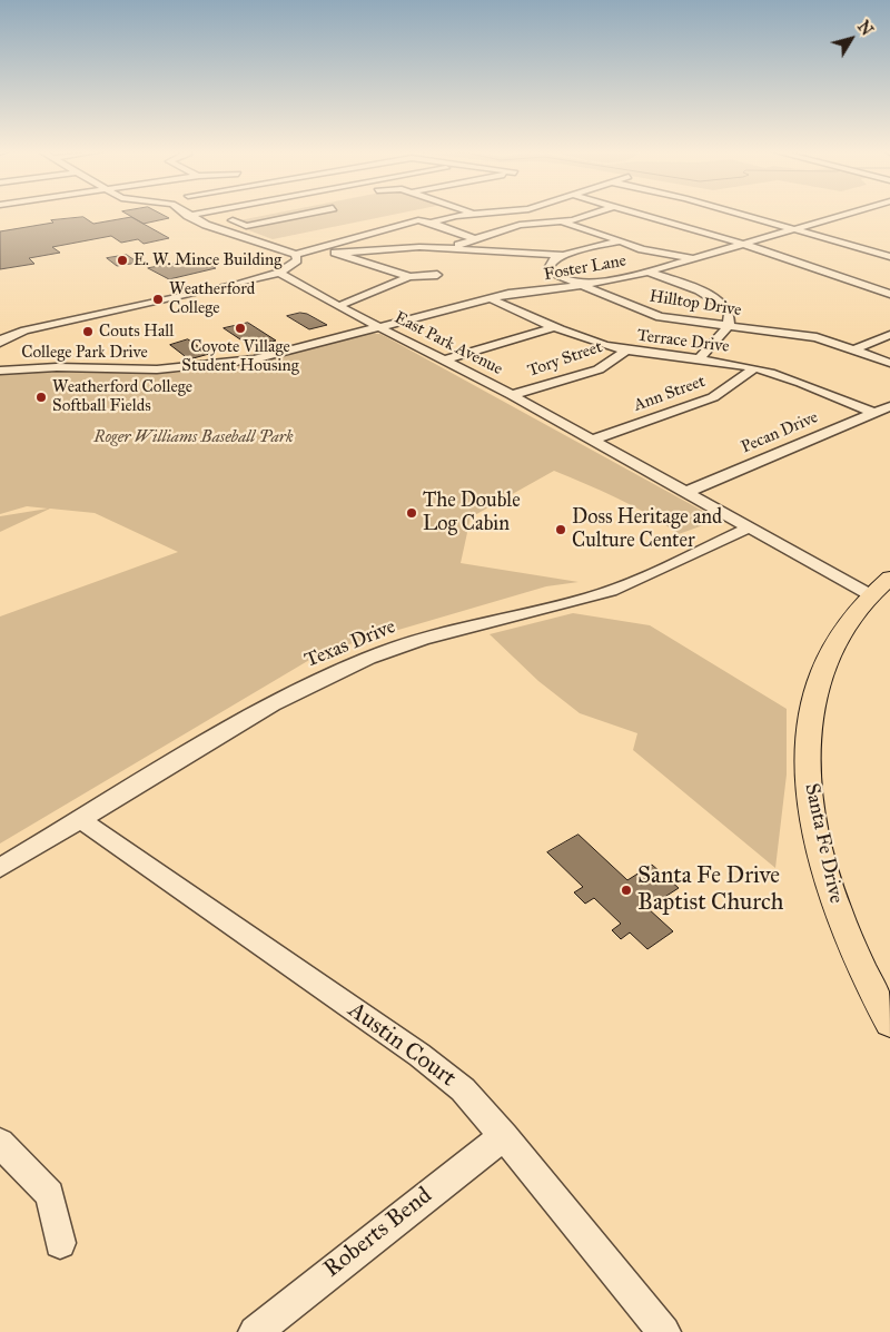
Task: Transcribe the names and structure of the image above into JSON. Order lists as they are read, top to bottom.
{
  "streets": {
    "main road": ["Santa Fe Drive"],
    "street": [
      "Foster Lane",
      "Hilltop Drive",
      "Terrace Drive",
      "East Park Avenue",
      "College Park Drive",
      "Tory Street",
      "Ann Street",
      "Pecan Drive",
      "Texas Drive",
      "Austin Court",
      "Roberts Bend"
    ]
  },
  "crossings": [
    ["Foster Lane", "Hilltop Drive"],
    ["Foster Lane", "Terrace Drive"],
    ["Foster Lane", "East Park Avenue"],
    ["Foster Lane", "College Park Drive"],
    ["Hilltop Drive", "Ann Street"],
    ["Terrace Drive", "Tory Street"],
    ["Terrace Drive", "Ann Street"],
    ["Terrace Drive", "Pecan Drive"],
    ["East Park Avenue", "College Park Drive"],
    ["East Park Avenue", "Tory Street"],
    ["East Park Avenue", "Ann Street"],
    ["East Park Avenue", "Pecan Drive"],
    ["East Park Avenue", "Texas Drive"],
    ["East Park Avenue", "Santa Fe Drive"],
    ["Texas Drive", "Austin Court"],
    ["Austin Court", "Roberts Bend"]
  ],
  "parks": ["Roger Williams Baseball Park"],
  "places": [
    "E. W. Mince Building",
    "Weatherford College",
    "Coyote Village Student Housing",
    "Couts Hall",
    "Weatherford College Softball Fields",
    "The Double Log Cabin",
    "Doss Heritage and Culture Center",
    "Santa Fe Drive Baptist Church"
  ],
  "north": "top right"
}
